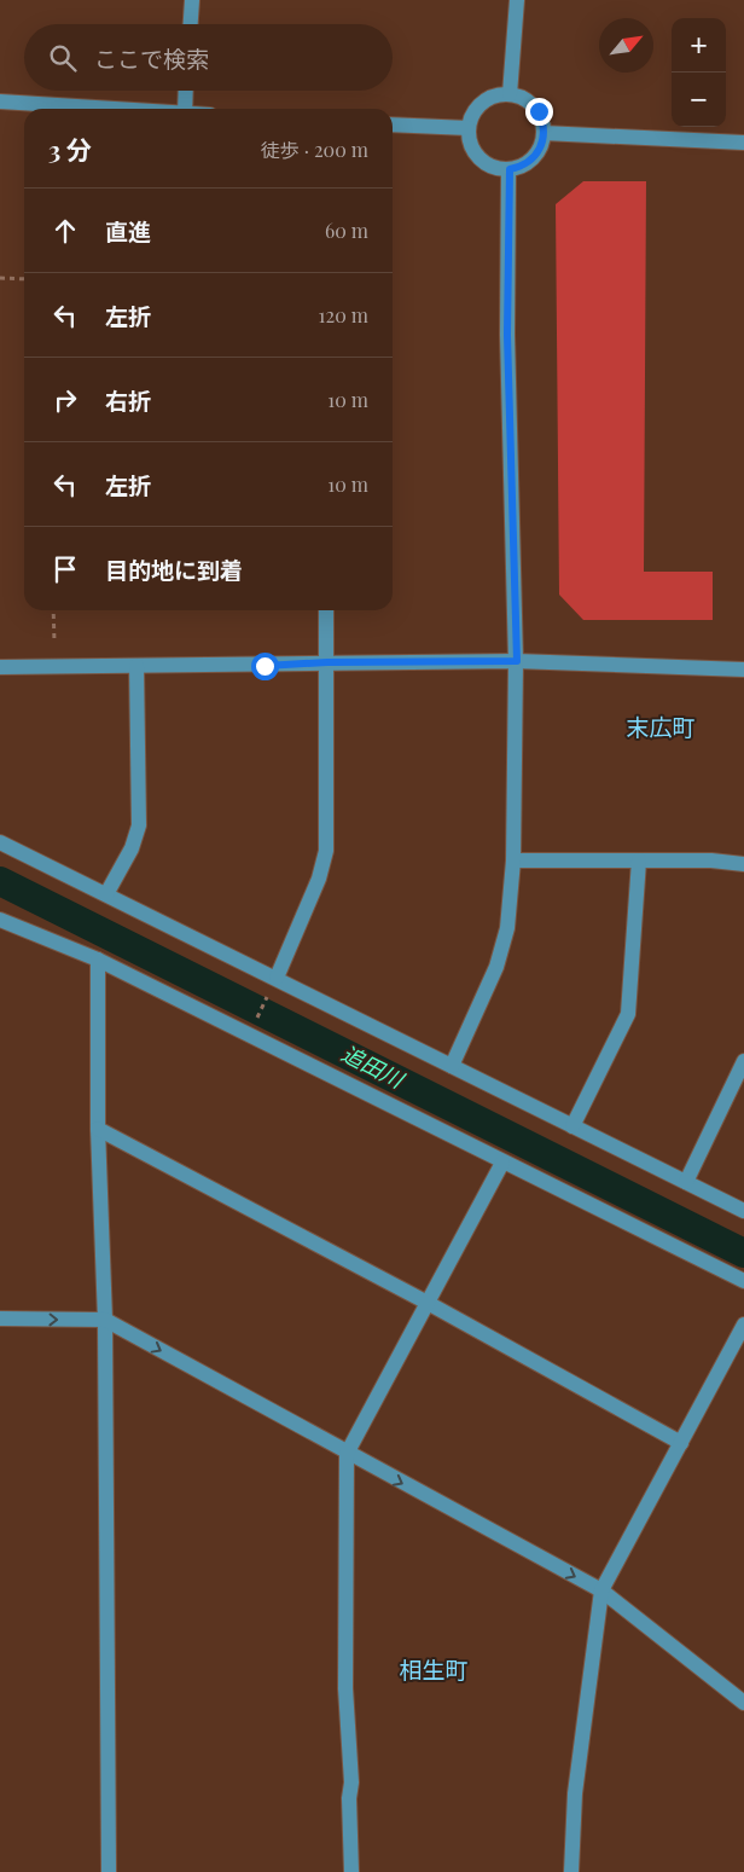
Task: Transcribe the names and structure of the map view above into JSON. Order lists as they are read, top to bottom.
{
  "districts": ["末広町", "相生町"],
  "water": ["追田川"],
  "north": "top right",
  "page": {
    "map_buttons": ["+", "−"],
    "search": "ここで検索",
    "heading": ["3 分", "徒歩 · 200 m"],
    "list": [
      ["直進", "60 m"],
      ["左折", "120 m"],
      ["右折", "10 m"],
      ["左折", "10 m"],
      "目的地に到着"
    ]
  }
}
